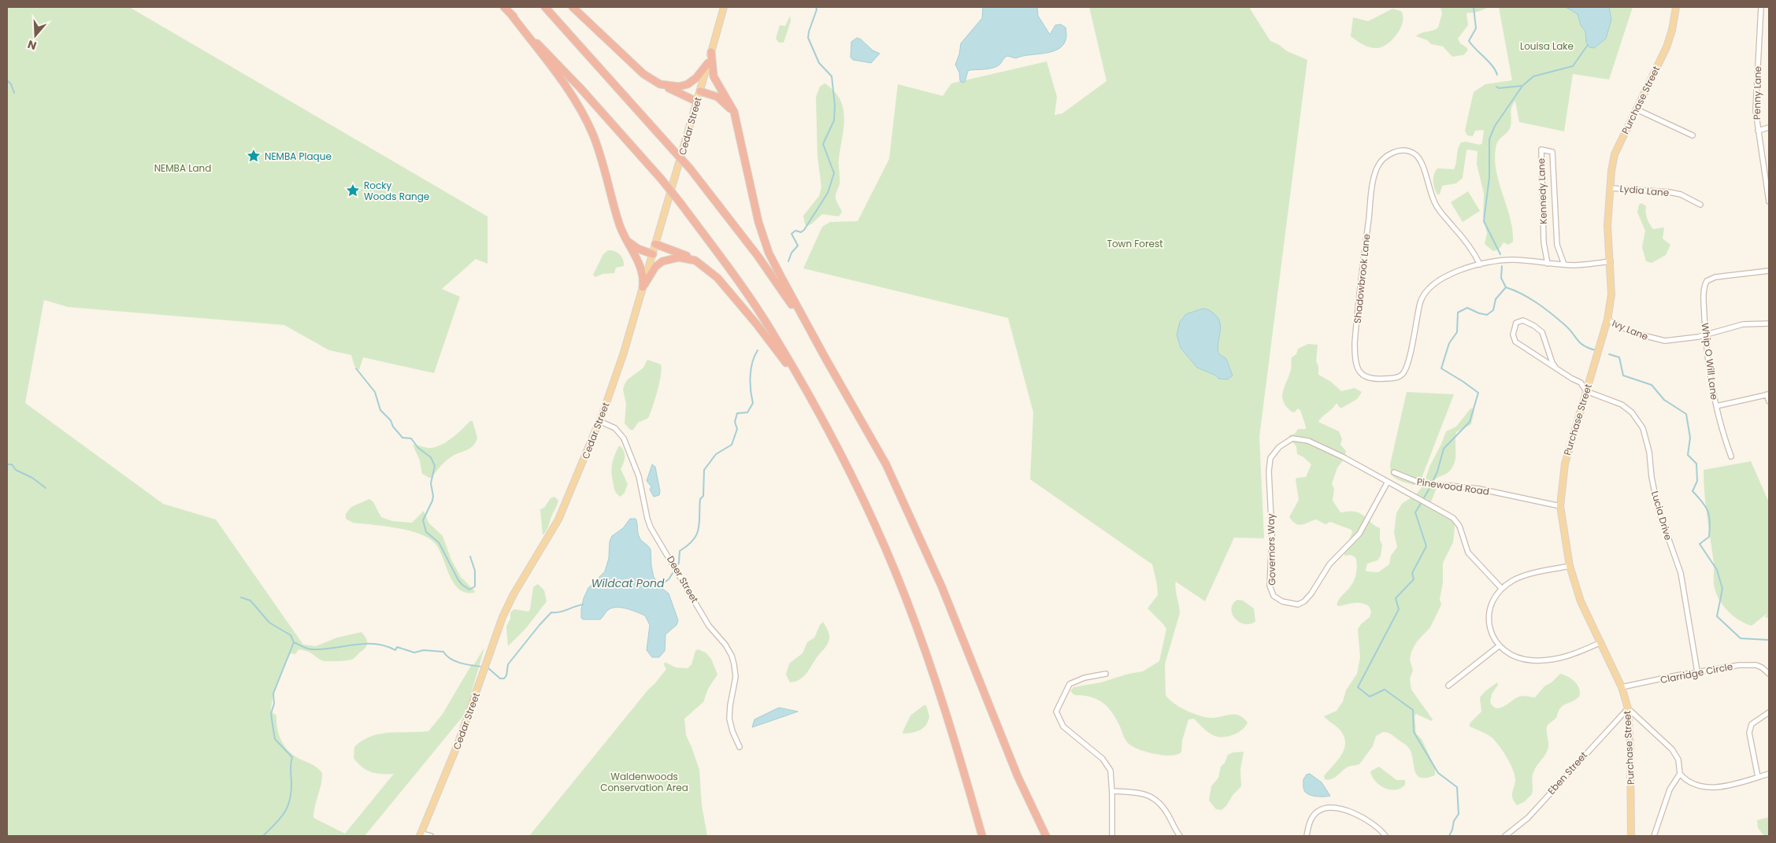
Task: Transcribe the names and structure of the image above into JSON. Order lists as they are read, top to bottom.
{
  "streets": {
    "main road": ["Purchase Street", "Cedar Street"],
    "street": [
      "Penny Lane",
      "Lydia Lane",
      "Kennedy Lane",
      "Shadowbrook Lane",
      "Ivy Lane",
      "Whip O Will Lane",
      "Pinewood Road",
      "Lucia Drive",
      "Governors Way",
      "Deer Street",
      "Clarridge Circle",
      "Eben Street"
    ]
  },
  "crossings": [
    ["Purchase Street", "Lydia Lane"],
    ["Purchase Street", "Ivy Lane"],
    ["Purchase Street", "Pinewood Road"],
    ["Purchase Street", "Lucia Drive"],
    ["Purchase Street", "Governors Way"],
    ["Purchase Street", "Clarridge Circle"],
    ["Purchase Street", "Eben Street"],
    ["Cedar Street", "Deer Street"],
    ["Ivy Lane", "Whip O Will Lane"],
    ["Lucia Drive", "Clarridge Circle"]
  ],
  "water": ["Wildcat Pond"],
  "parks": [
    "Louisa Lake",
    "NEMBA Land",
    "Town Forest",
    "Waldenwoods Conservation Area"
  ],
  "places": {
    "place": ["NEMBA Plaque", "Rocky Woods Range"]
  },
  "north": "bottom"
}
